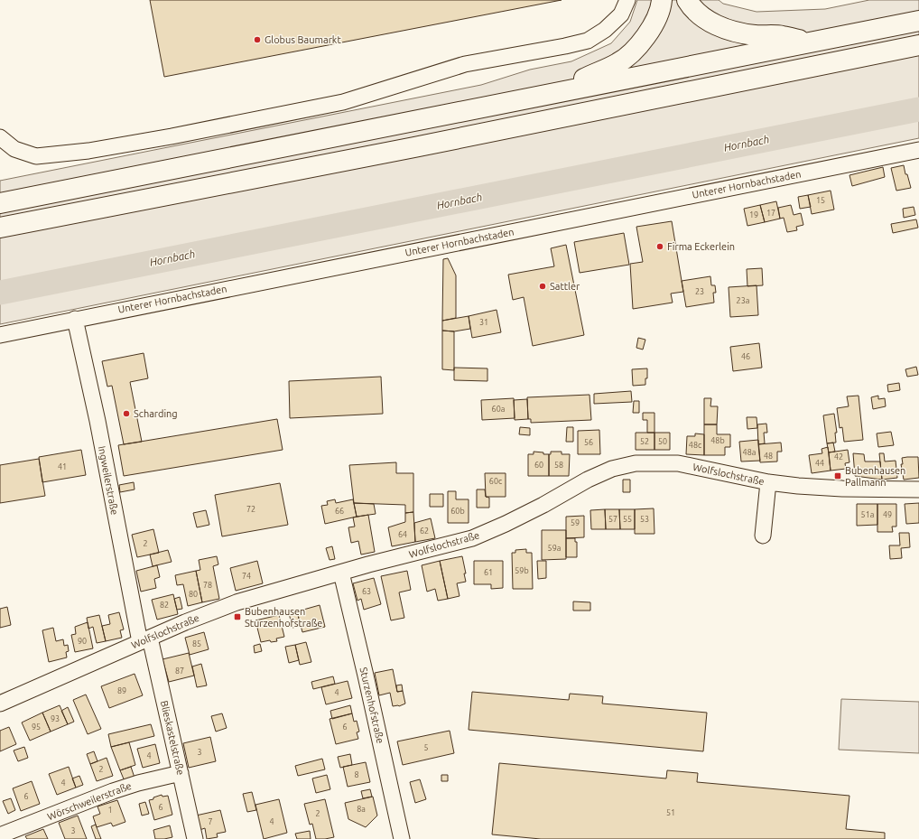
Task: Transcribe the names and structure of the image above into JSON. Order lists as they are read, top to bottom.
{
  "streets": {
    "street": [
      "Unterer Hornbachstaden",
      "Wolfslochstraße",
      "Ingweilerstraße",
      "Sturzenhofstraße",
      "Blieskastelstraße",
      "Wörschweilerstraße"
    ]
  },
  "crossings": [
    ["Unterer Hornbachstaden", "Ingweilerstraße"],
    ["Wolfslochstraße", "Ingweilerstraße"],
    ["Wolfslochstraße", "Sturzenhofstraße"],
    ["Wolfslochstraße", "Blieskastelstraße"],
    ["Ingweilerstraße", "Blieskastelstraße"],
    ["Blieskastelstraße", "Wörschweilerstraße"]
  ],
  "water": ["Hornbach"],
  "places": {
    "other": [
      "Globus Baumarkt",
      "Firma Eckerlein",
      "Sattler",
      "Scharding"
    ],
    "transit": ["Bubenhausen Pallmann", "Bubenhausen Sturzenhofstraße"]
  },
  "house_numbers": [
    "15",
    "17",
    "19",
    "23",
    "23a",
    "31",
    "46",
    "60a",
    "48b",
    "52",
    "50",
    "56",
    "48c",
    "48a",
    "48",
    "42",
    "44",
    "60",
    "58",
    "41",
    "60c",
    "72",
    "66",
    "60b",
    "51a",
    "49",
    "57",
    "55",
    "53",
    "59",
    "62",
    "64",
    "2",
    "59a",
    "59b",
    "61",
    "74",
    "78",
    "63",
    "80",
    "82",
    "90",
    "85",
    "87",
    "89",
    "4",
    "93",
    "95",
    "6",
    "5",
    "3",
    "4",
    "2",
    "8",
    "4",
    "6",
    "6",
    "8a",
    "1",
    "51",
    "2",
    "7",
    "4",
    "3"
  ]
}
